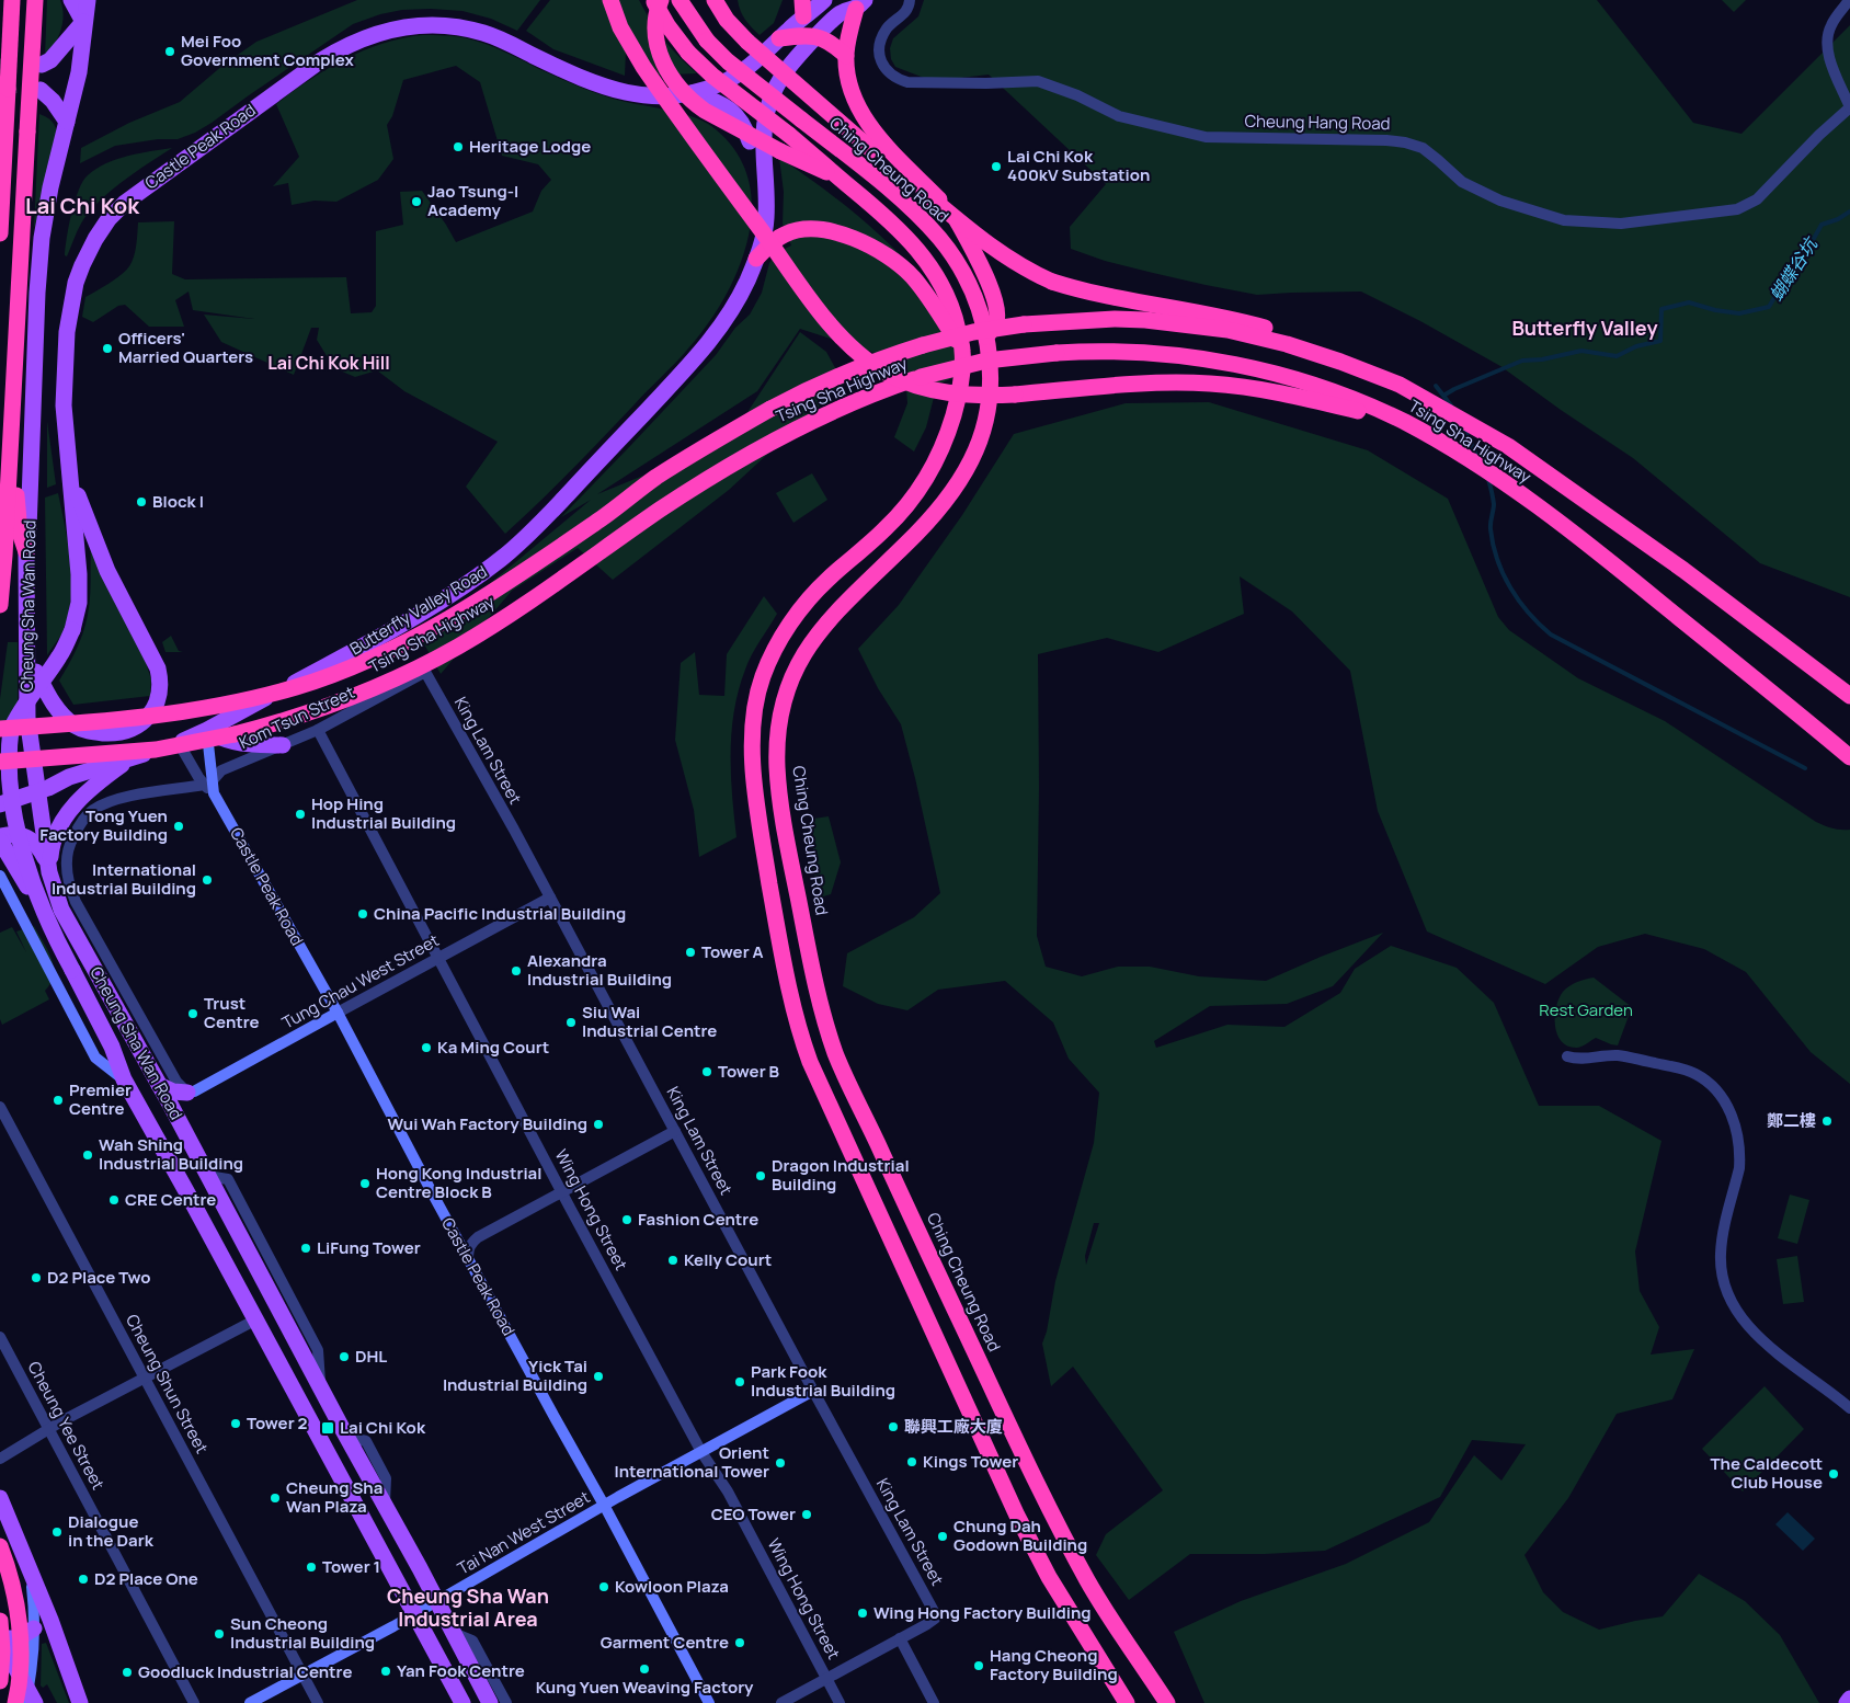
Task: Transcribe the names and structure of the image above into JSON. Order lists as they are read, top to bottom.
{
  "streets": {
    "highway": ["Ching Cheung Road", "Tsing Sha Highway"],
    "main road": [
      "Castle Peak Road",
      "Cheung Sha Wan Road",
      "Butterfly Valley Road",
      "Tung Chau West Street",
      "Tai Nan West Street"
    ],
    "street": [
      "Cheung Hang Road",
      "Kom Tsun Street",
      "King Lam Street",
      "Wing Hong Street",
      "Cheung Shun Street",
      "Cheung Yee Street"
    ]
  },
  "crossings": [
    ["Castle Peak Road", "Cheung Sha Wan Road"],
    ["Castle Peak Road", "Butterfly Valley Road"],
    ["Castle Peak Road", "Kom Tsun Street"],
    ["Castle Peak Road", "Tung Chau West Street"],
    ["Castle Peak Road", "Tai Nan West Street"],
    ["Cheung Sha Wan Road", "Butterfly Valley Road"],
    ["Cheung Sha Wan Road", "Kom Tsun Street"],
    ["Cheung Sha Wan Road", "Tung Chau West Street"],
    ["Cheung Sha Wan Road", "Tai Nan West Street"],
    ["Kom Tsun Street", "King Lam Street"],
    ["Kom Tsun Street", "Wing Hong Street"],
    ["King Lam Street", "Tung Chau West Street"],
    ["King Lam Street", "Tai Nan West Street"],
    ["Tung Chau West Street", "Wing Hong Street"],
    ["Wing Hong Street", "Tai Nan West Street"],
    ["Cheung Shun Street", "Tai Nan West Street"]
  ],
  "districts": [
    "Lai Chi Kok",
    "Butterfly Valley",
    "Lai Chi Kok Hill",
    "Cheung Sha Wan Industrial Area"
  ],
  "water": ["蝴蝶谷坑"],
  "parks": ["Rest Garden"],
  "places": {
    "other": [
      "Mei Foo Government Complex",
      "Heritage Lodge",
      "Lai Chi Kok 400kV Substation",
      "Jao Tsung-I Academy",
      "Officers' Married Quarters",
      "Block I",
      "Hop Hing Industrial Building",
      "Tong Yuen Factory Building",
      "International Industrial Building",
      "China Pacific Industrial Building",
      "Tower A",
      "Alexandra Industrial Building",
      "Trust Centre",
      "Siu Wai Industrial Centre",
      "Ka Ming Court",
      "Tower B",
      "Premier Centre",
      "鄭二樓",
      "Wui Wah Factory Building",
      "Wah Shing Industrial Building",
      "Dragon Industrial Building",
      "Hong Kong Industrial Centre Block B",
      "CRE Centre",
      "Fashion Centre",
      "LiFung Tower",
      "Kelly Court",
      "D2 Place Two",
      "DHL",
      "Yick Tai Industrial Building",
      "Park Fook Industrial Building",
      "Tower 2",
      "聯興工廠大廈",
      "Kings Tower",
      "Orient International Tower",
      "The Caldecott Club House",
      "Cheung Sha Wan Plaza",
      "CEO Tower",
      "Dialogue in the Dark",
      "Chung Dah Godown Building",
      "Tower 1",
      "D2 Place One",
      "Kowloon Plaza",
      "Wing Hong Factory Building",
      "Sun Cheong Industrial Building",
      "Garment Centre",
      "Hang Cheong Factory Building",
      "Kung Yuen Weaving Factory",
      "Yan Fook Centre",
      "Goodluck Industrial Centre"
    ],
    "transit": ["Lai Chi Kok"]
  }
}
